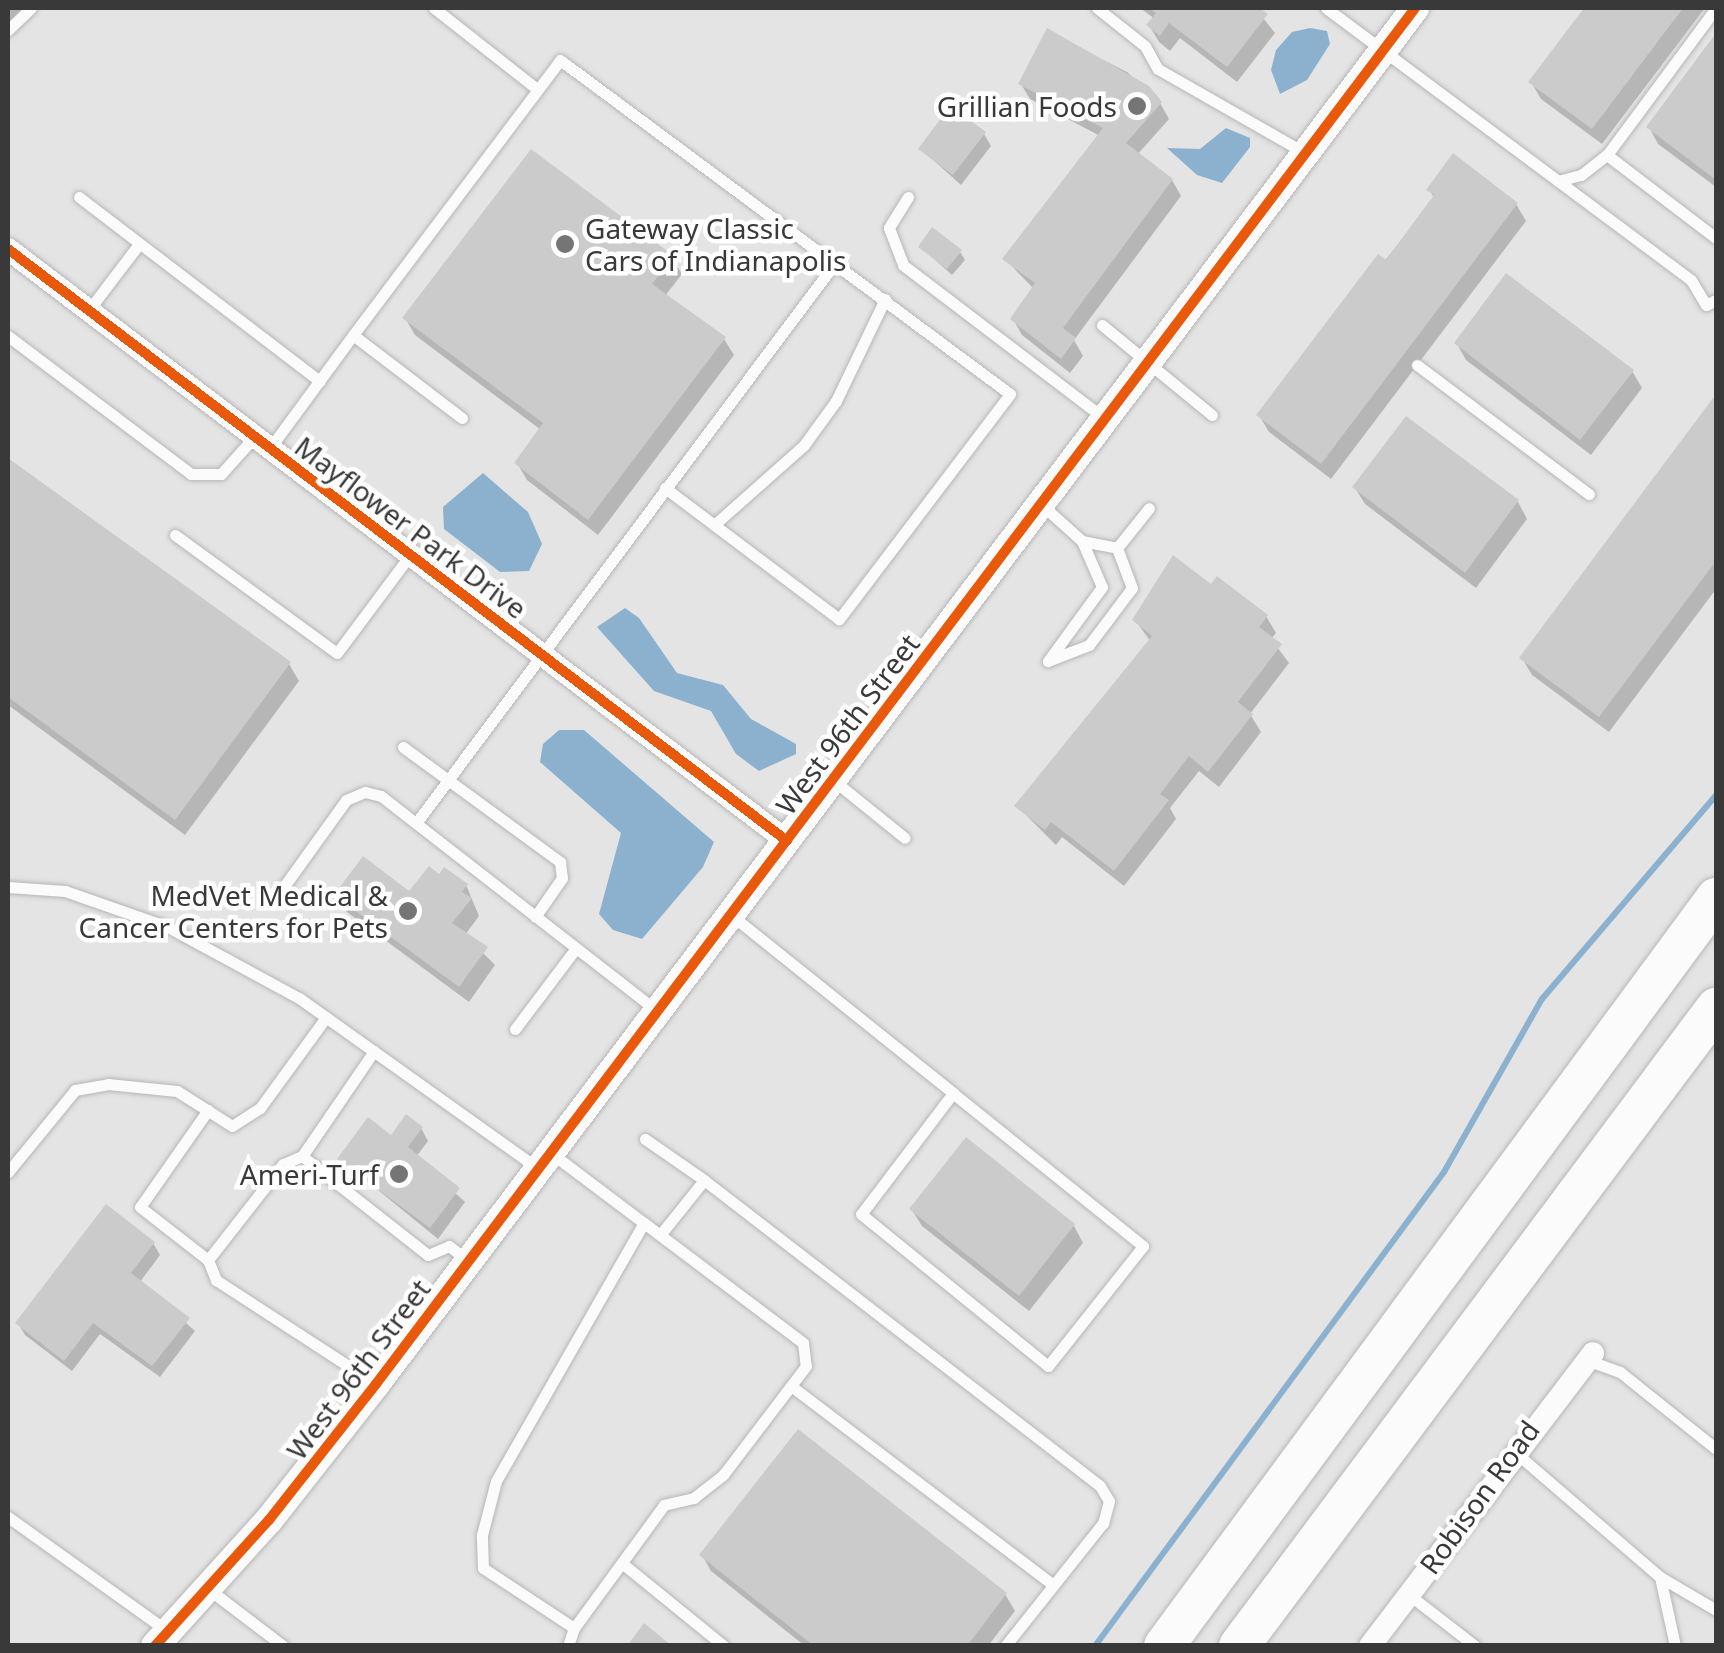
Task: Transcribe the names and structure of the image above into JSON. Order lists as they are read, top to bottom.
{
  "streets": {
    "street": ["Mayflower Park Drive", "West 96th Street", "Robison Road"]
  },
  "crossings": [
    ["Mayflower Park Drive", "West 96th Street"]
  ],
  "places": [
    "Grillian Foods",
    "Gateway Classic Cars of Indianapolis",
    "MedVet Medical & Cancer Centers for Pets",
    "Ameri-Turf"
  ]
}
